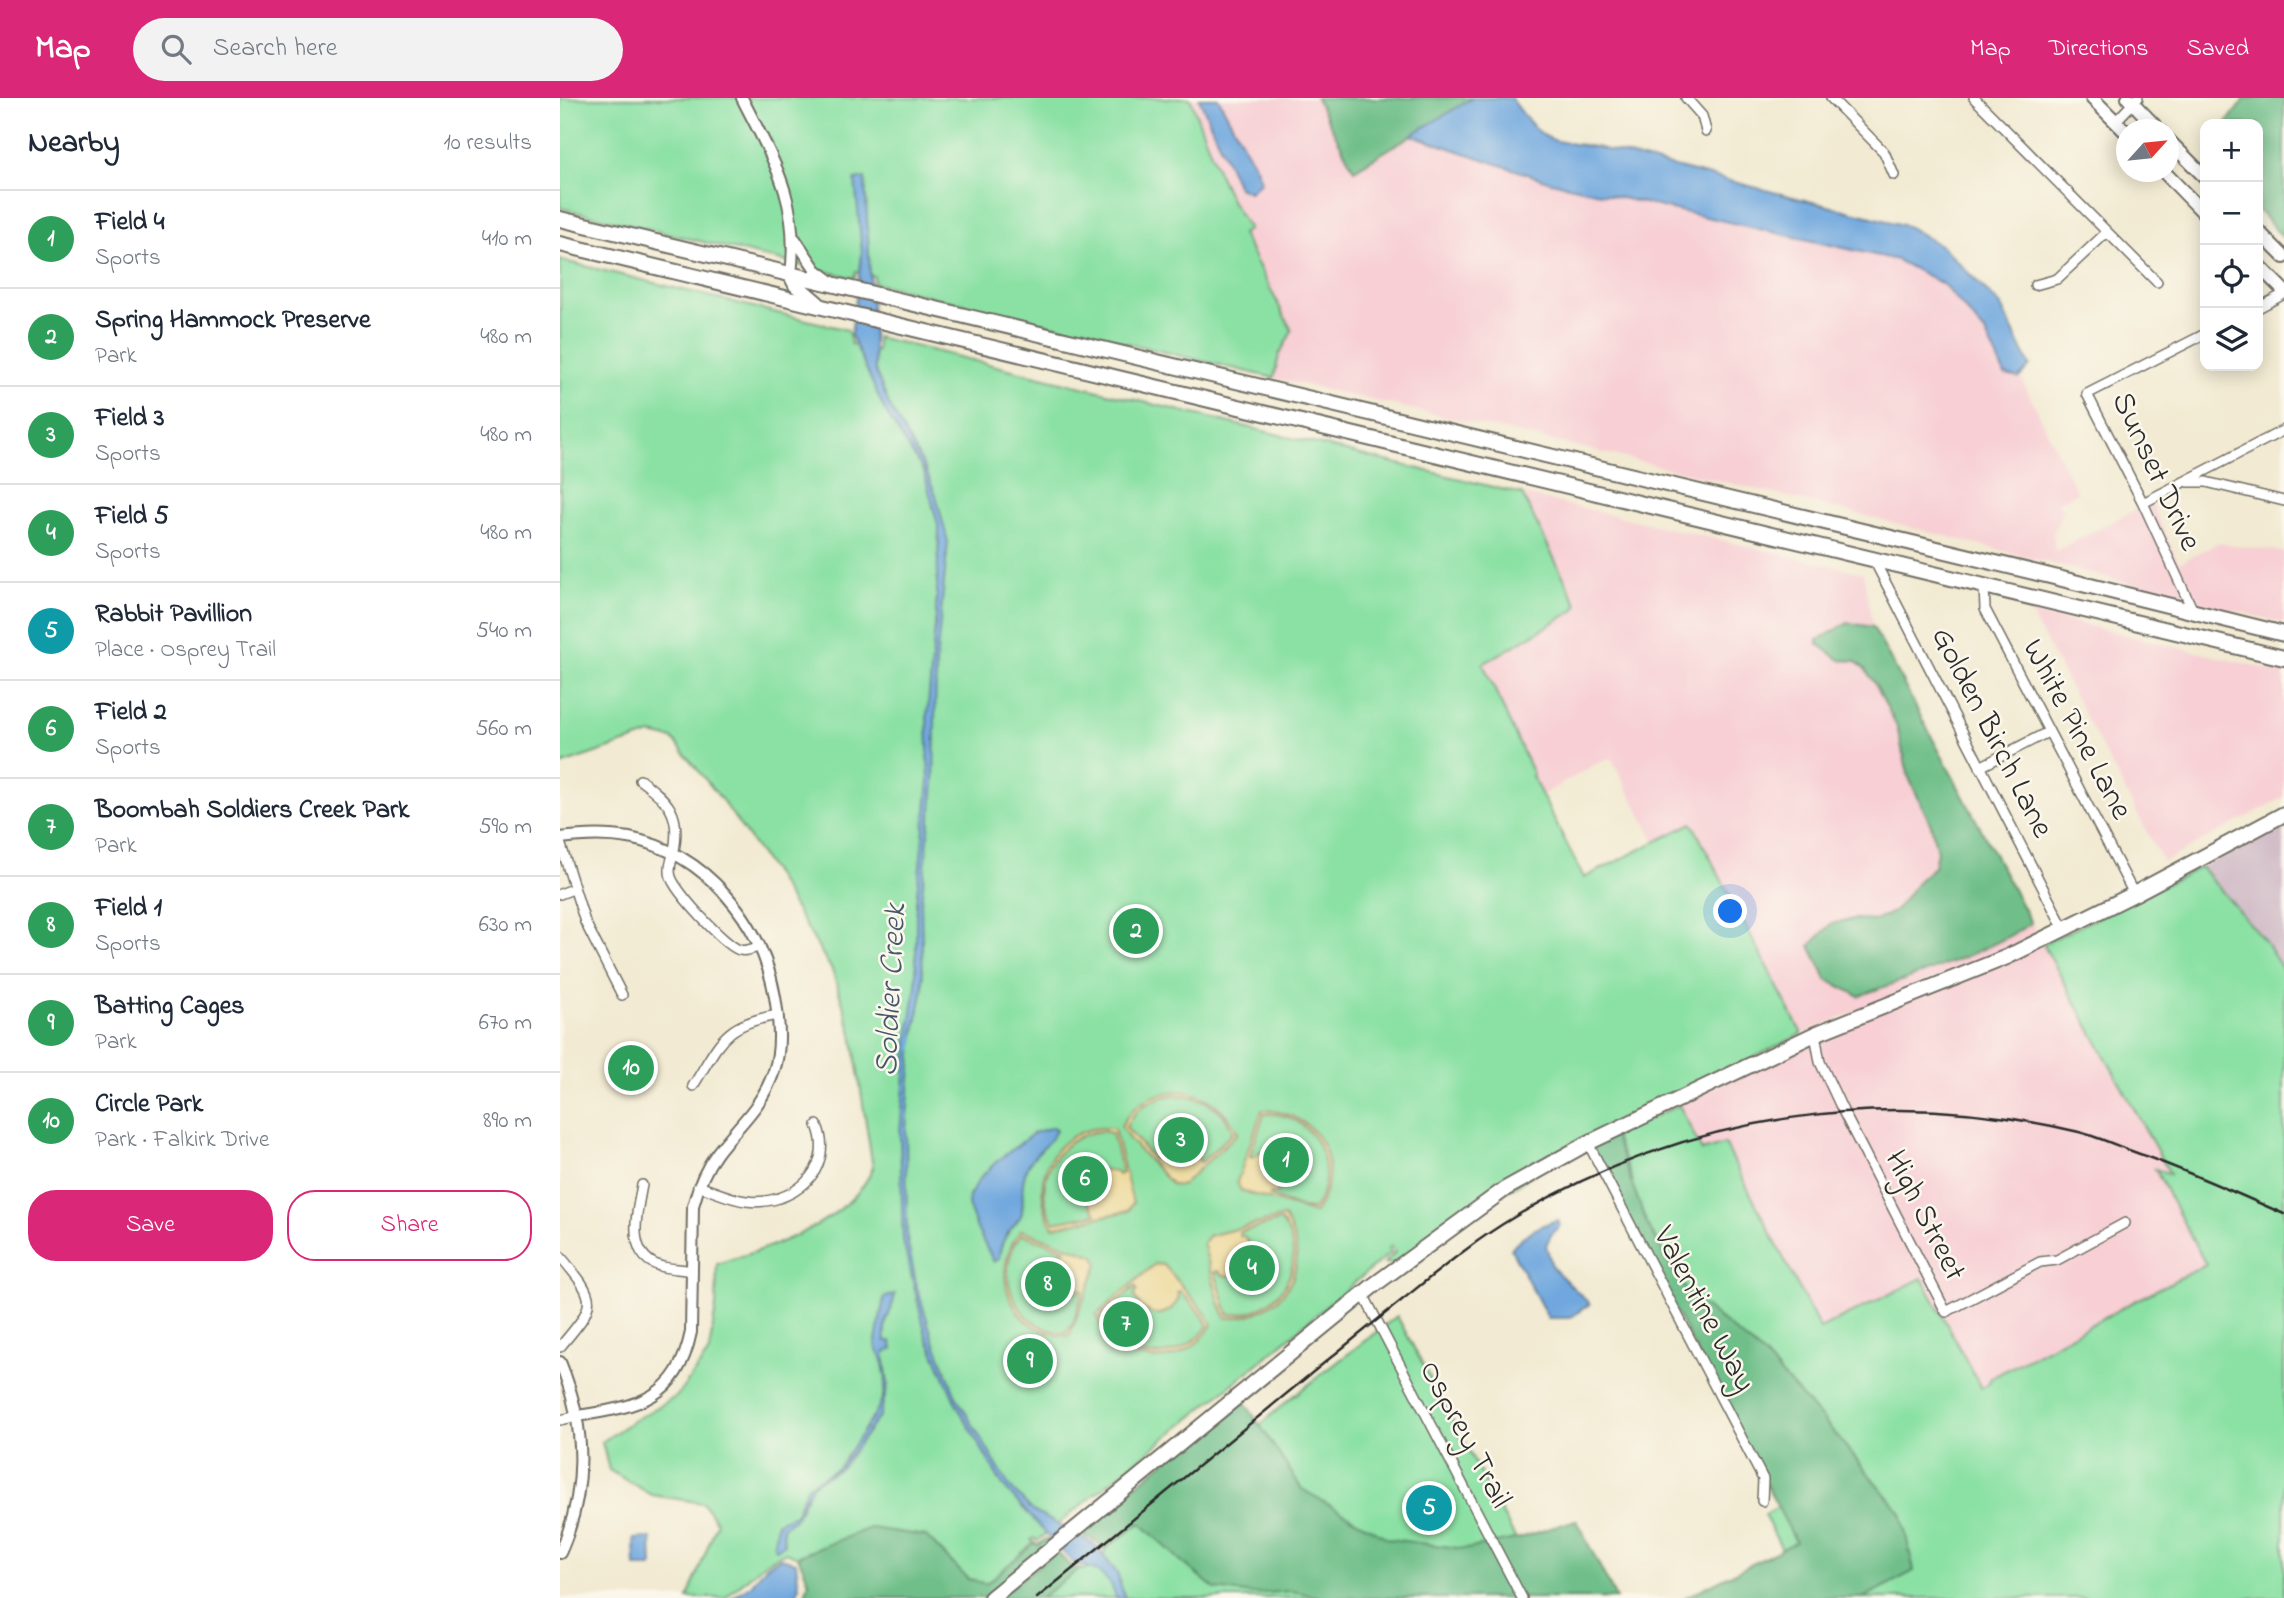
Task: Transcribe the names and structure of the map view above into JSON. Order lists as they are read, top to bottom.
{
  "streets": {
    "street": [
      "Sunset Drive",
      "White Pine Lane",
      "Golden Birch Lane",
      "High Street",
      "Valentine Way",
      "Osprey Trail"
    ]
  },
  "water": ["Soldier Creek"],
  "north": "top right",
  "page": {
    "header": "Map",
    "search": "Search here",
    "nav": ["Map", "Directions", "Saved"],
    "heading": ["Nearby", "10 results"],
    "map_buttons": ["+", "−"],
    "list": [
      {
        "mark": "1",
        "name": "Field 4",
        "note": "Sports",
        "value": "410 m"
      },
      {
        "mark": "2",
        "name": "Spring Hammock Preserve",
        "note": "Park",
        "value": "480 m"
      },
      {
        "mark": "3",
        "name": "Field 3",
        "note": "Sports",
        "value": "480 m"
      },
      {
        "mark": "4",
        "name": "Field 5",
        "note": "Sports",
        "value": "480 m"
      },
      {
        "mark": "5",
        "name": "Rabbit Pavillion",
        "note": "Place · Osprey Trail",
        "value": "540 m"
      },
      {
        "mark": "6",
        "name": "Field 2",
        "note": "Sports",
        "value": "560 m"
      },
      {
        "mark": "7",
        "name": "Boombah Soldiers Creek Park",
        "note": "Park",
        "value": "590 m"
      },
      {
        "mark": "8",
        "name": "Field 1",
        "note": "Sports",
        "value": "630 m"
      },
      {
        "mark": "9",
        "name": "Batting Cages",
        "note": "Park",
        "value": "670 m"
      },
      {
        "mark": "10",
        "name": "Circle Park",
        "note": "Park · Falkirk Drive",
        "value": "890 m"
      }
    ],
    "pins": [
      "2",
      "10",
      "3",
      "1",
      "6",
      "4",
      "8",
      "7",
      "9",
      "5"
    ],
    "buttons": ["Save", "Share"]
  }
}
